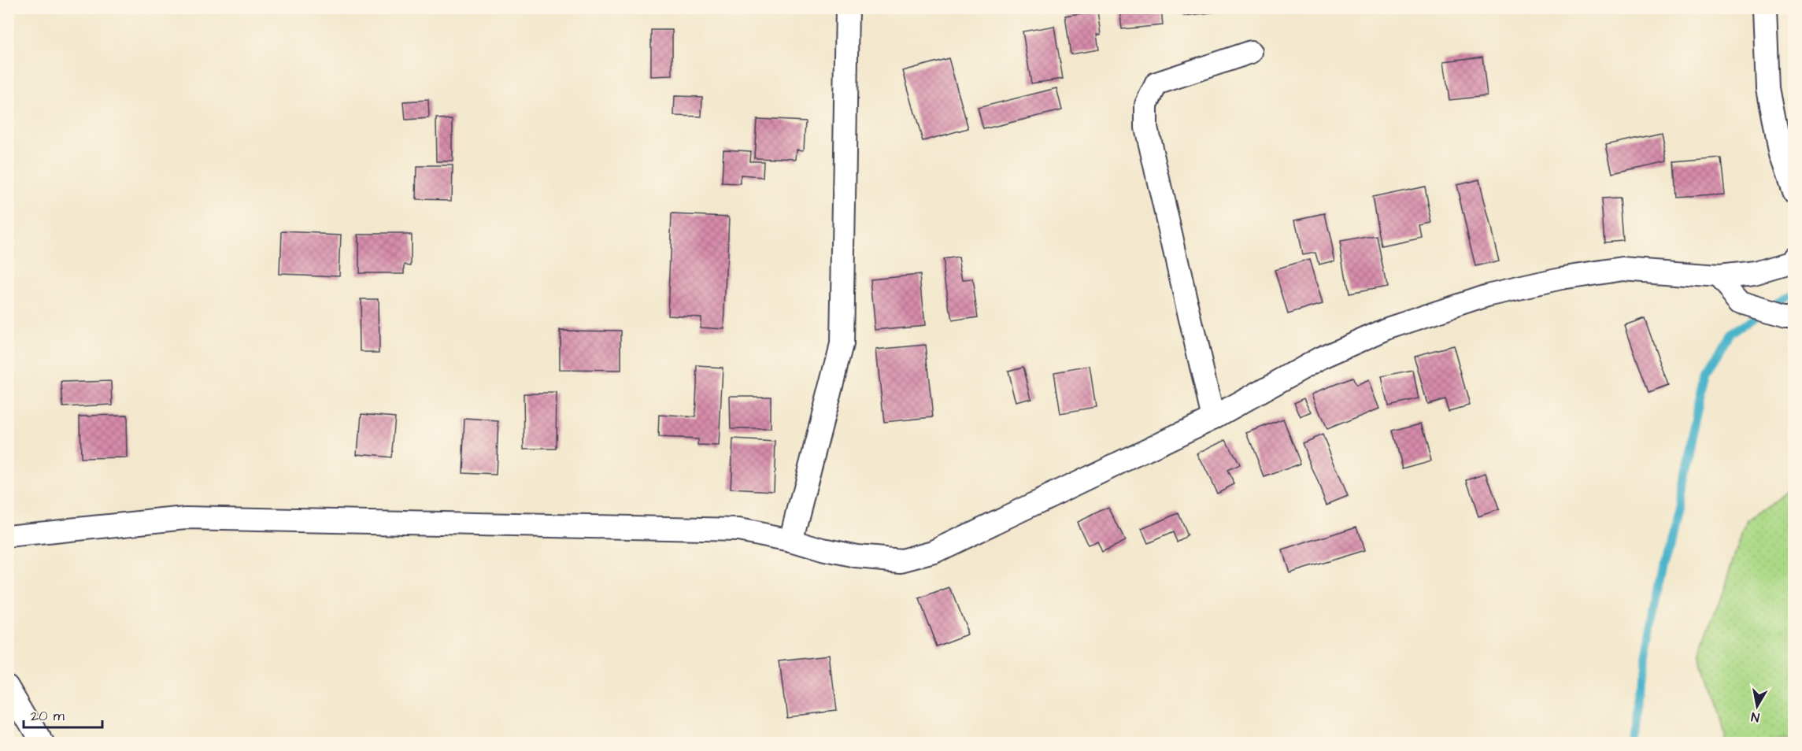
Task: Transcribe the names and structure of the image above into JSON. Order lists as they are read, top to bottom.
{
  "scale_bar": "20 m",
  "north": "bottom"
}
